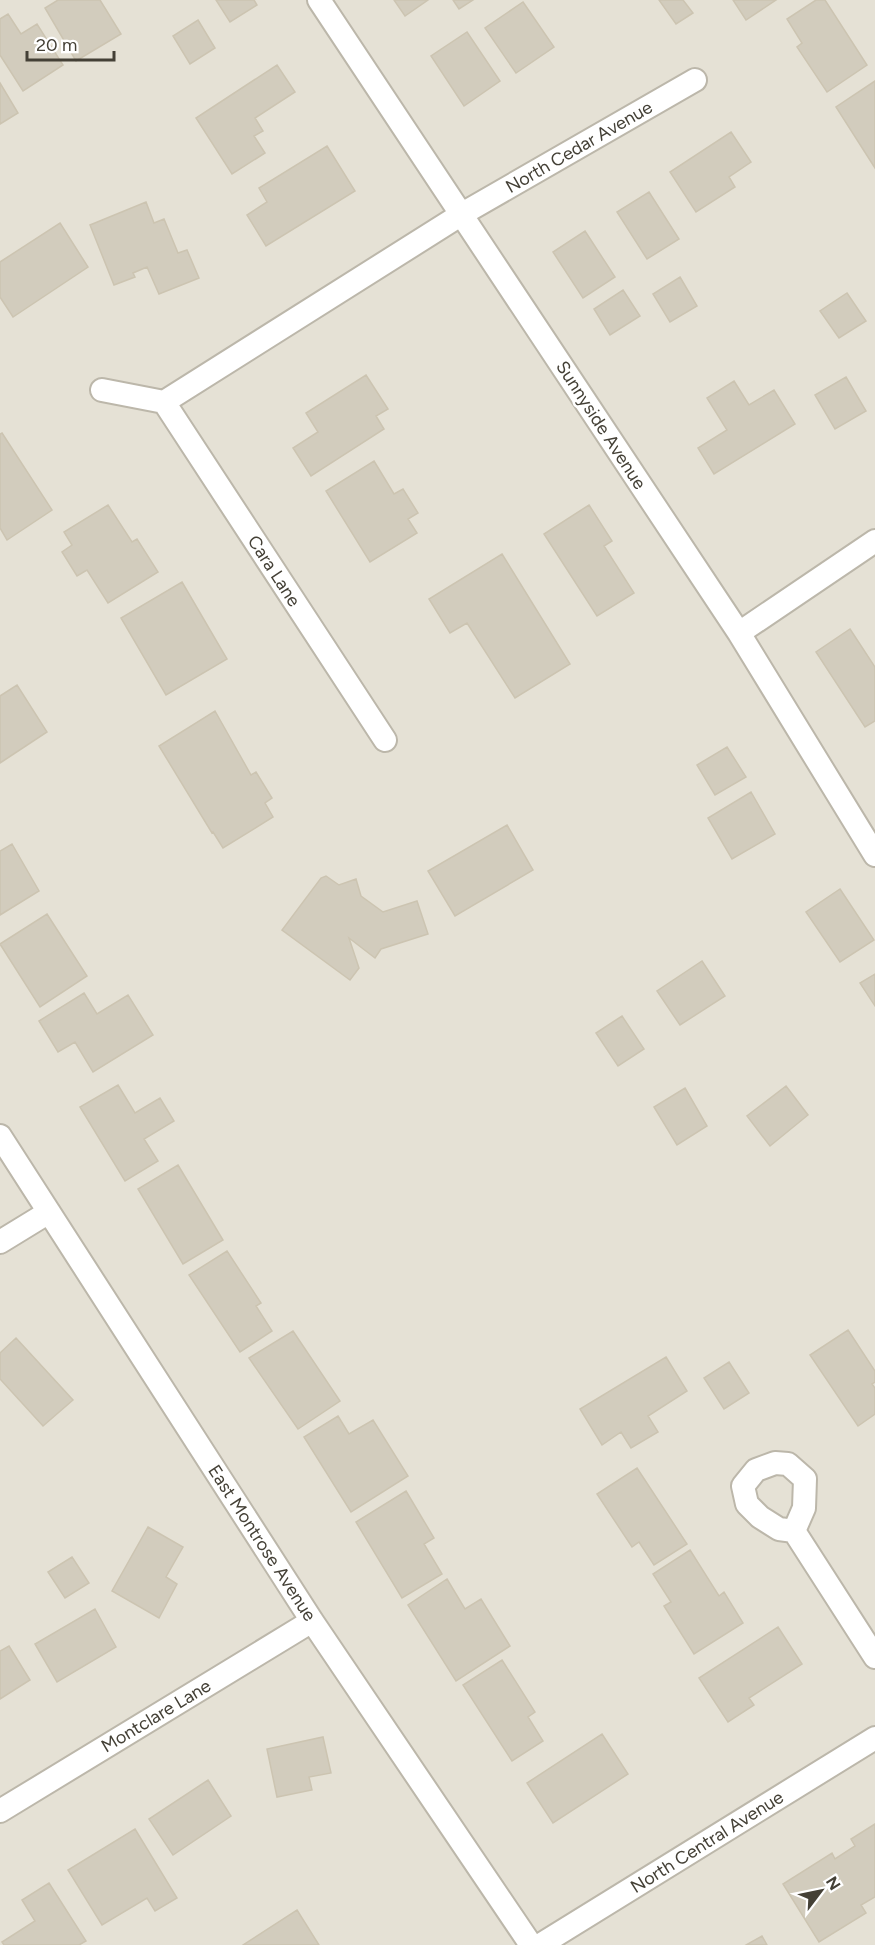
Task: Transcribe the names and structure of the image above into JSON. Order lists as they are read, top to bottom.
{
  "streets": {
    "street": [
      "North Cedar Avenue",
      "Sunnyside Avenue",
      "Cara Lane",
      "East Montrose Avenue",
      "Montclare Lane",
      "North Central Avenue"
    ]
  },
  "crossings": [
    ["North Cedar Avenue", "Sunnyside Avenue"],
    ["East Montrose Avenue", "Montclare Lane"]
  ],
  "scale_bar": "20 m",
  "north": "top right"
}
